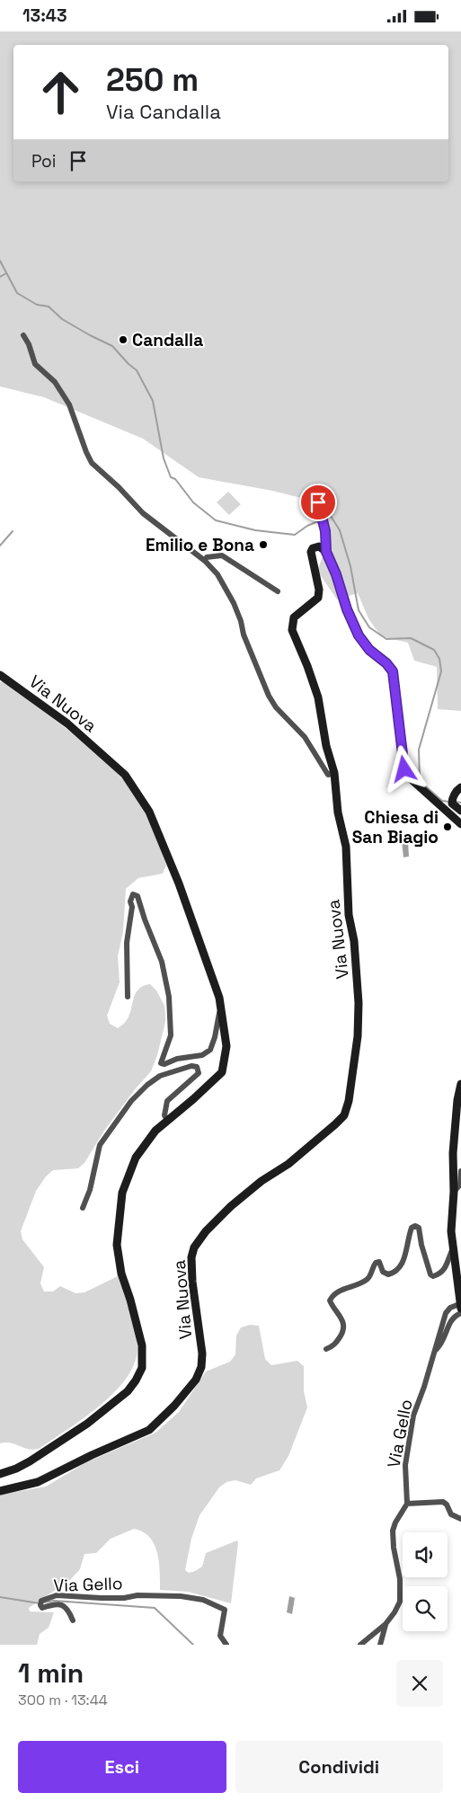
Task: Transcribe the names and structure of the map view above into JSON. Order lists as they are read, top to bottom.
{
  "streets": {
    "street": ["Via Nuova", "Via Gello"]
  },
  "places": ["Candalla", "Emilio e Bona", "Chiesa di San Biagio"],
  "page": {
    "status": "13:43",
    "turn": ["250 m", "Via Candalla"],
    "then": "Poi",
    "heading": ["1 min", "300 m · 13:44"],
    "buttons": ["Esci", "Condividi"]
  }
}
